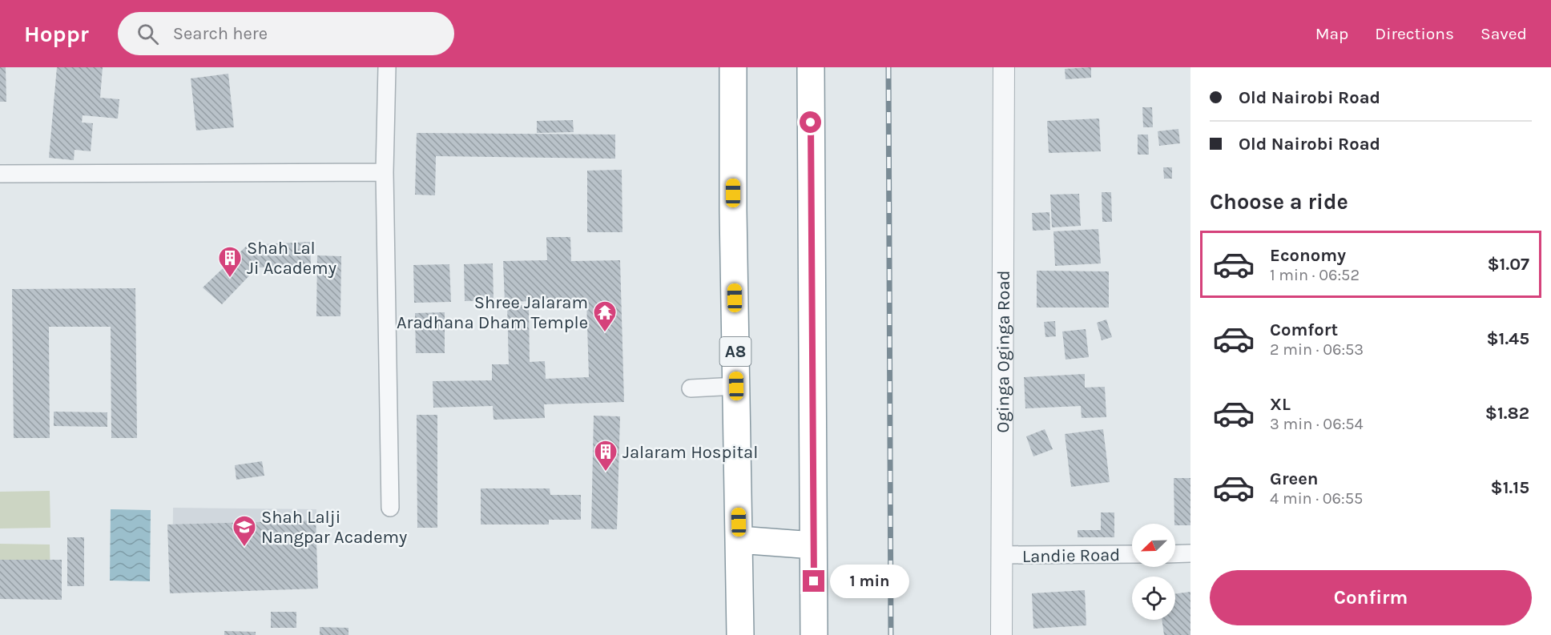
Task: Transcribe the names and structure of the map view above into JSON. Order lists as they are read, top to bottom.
{
  "streets": {
    "highway": ["A8"],
    "street": ["Oginga Oginga Road", "Landie Road"]
  },
  "crossings": [
    ["Oginga Oginga Road", "Landie Road"]
  ],
  "places": {
    "building": ["Shah Lal Ji Academy", "Jalaram Hospital"],
    "temple": ["Shree Jalaram Aradhana Dham Temple"],
    "school or university": ["Shah Lalji Nangpar Academy"]
  },
  "north": "bottom left",
  "page": {
    "header": "Hoppr",
    "search": "Search here",
    "nav": ["Map", "Directions", "Saved"],
    "banner": ["Old Nairobi Road", "Old Nairobi Road"],
    "heading": "Choose a ride",
    "list": [
      {
        "name": "Economy",
        "note": "1 min · 06:52",
        "value": "$1.07"
      },
      {
        "name": "Comfort",
        "note": "2 min · 06:53",
        "value": "$1.45"
      },
      {
        "name": "XL",
        "note": "3 min · 06:54",
        "value": "$1.82"
      },
      {
        "name": "Green",
        "note": "4 min · 06:55",
        "value": "$1.15"
      }
    ],
    "buttons": "Confirm",
    "bubble": "1 min"
  }
}
